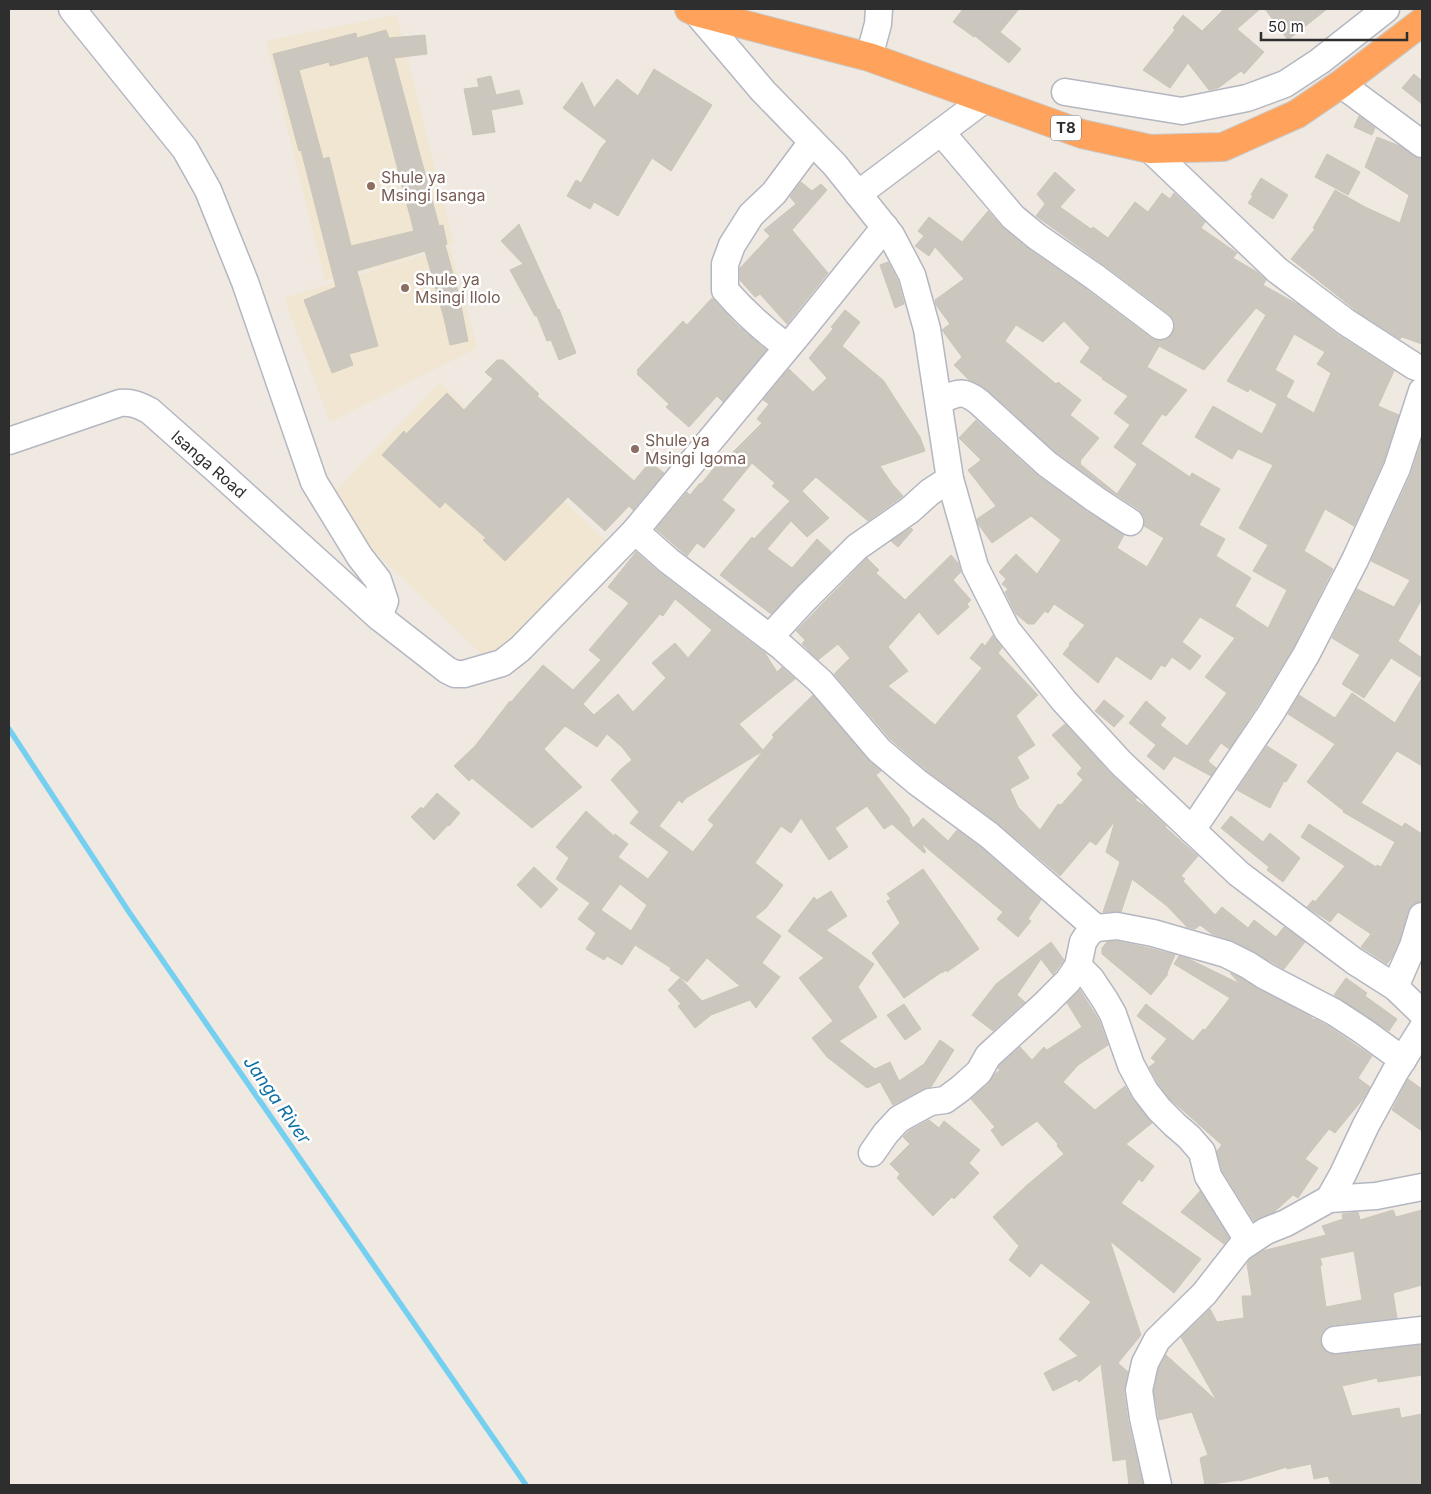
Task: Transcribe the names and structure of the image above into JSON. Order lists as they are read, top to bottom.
{
  "streets": {
    "highway": ["T8"],
    "street": ["Isanga Road"]
  },
  "water": ["Janga River"],
  "places": ["Shule ya Msingi Isanga", "Shule ya Msingi Ilolo", "Shule ya Msingi Igoma"],
  "scale_bar": "50 m"
}
